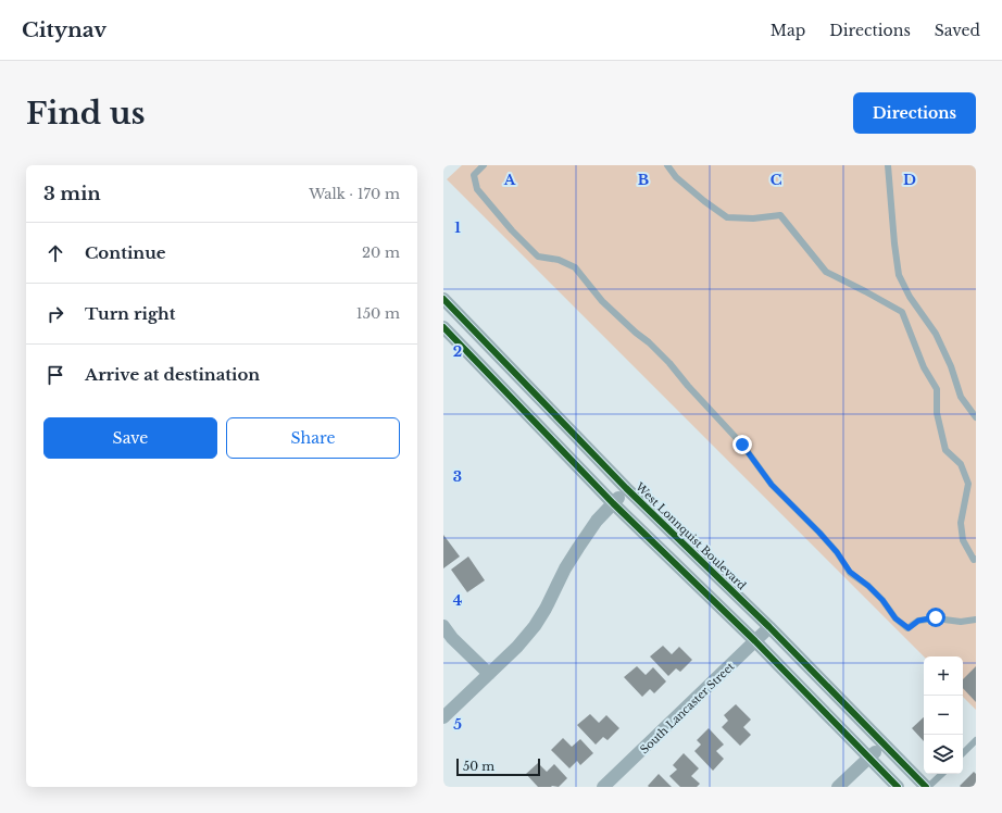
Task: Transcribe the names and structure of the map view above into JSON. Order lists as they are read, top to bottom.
{
  "streets": {
    "street": ["West Lonnquist Boulevard", "South Lancaster Street"]
  },
  "crossings": [
    ["West Lonnquist Boulevard", "South Lancaster Street"]
  ],
  "scale_bar": "50 m",
  "page": {
    "header": "Citynav",
    "nav": ["Map", "Directions", "Saved"],
    "buttons": [
      "Directions",
      ["Save", "Share"]
    ],
    "title": "Find us",
    "heading": ["3 min", "Walk · 170 m"],
    "list": [
      ["Continue", "20 m"],
      ["Turn right", "150 m"],
      "Arrive at destination"
    ],
    "map_buttons": ["+", "−"],
    "scale": "50 m"
  },
  "grid": {
    "columns": [
      "A",
      "B",
      "C",
      "D"
    ],
    "rows": [
      "1",
      "2",
      "3",
      "4",
      "5"
    ]
  }
}
